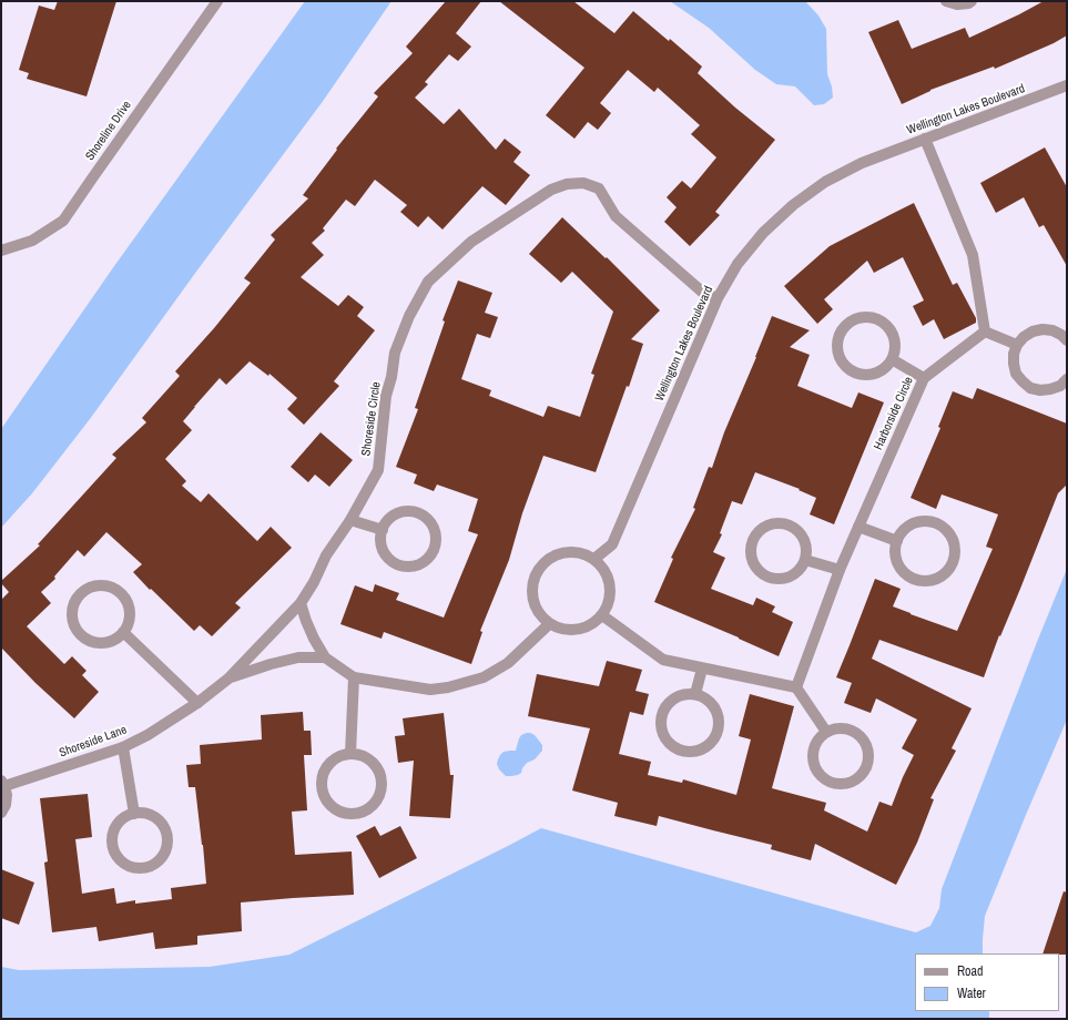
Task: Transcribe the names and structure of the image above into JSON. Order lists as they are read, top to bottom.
{
  "streets": {
    "street": [
      "Wellington Lakes Boulevard",
      "Shoreline Drive",
      "Harborside Circle",
      "Shoreside Circle",
      "Shoreside Lane"
    ]
  },
  "crossings": [
    ["Wellington Lakes Boulevard", "Shoreside Circle"],
    ["Shoreside Circle", "Shoreside Lane"]
  ],
  "legend": ["Road", "Water"]
}
